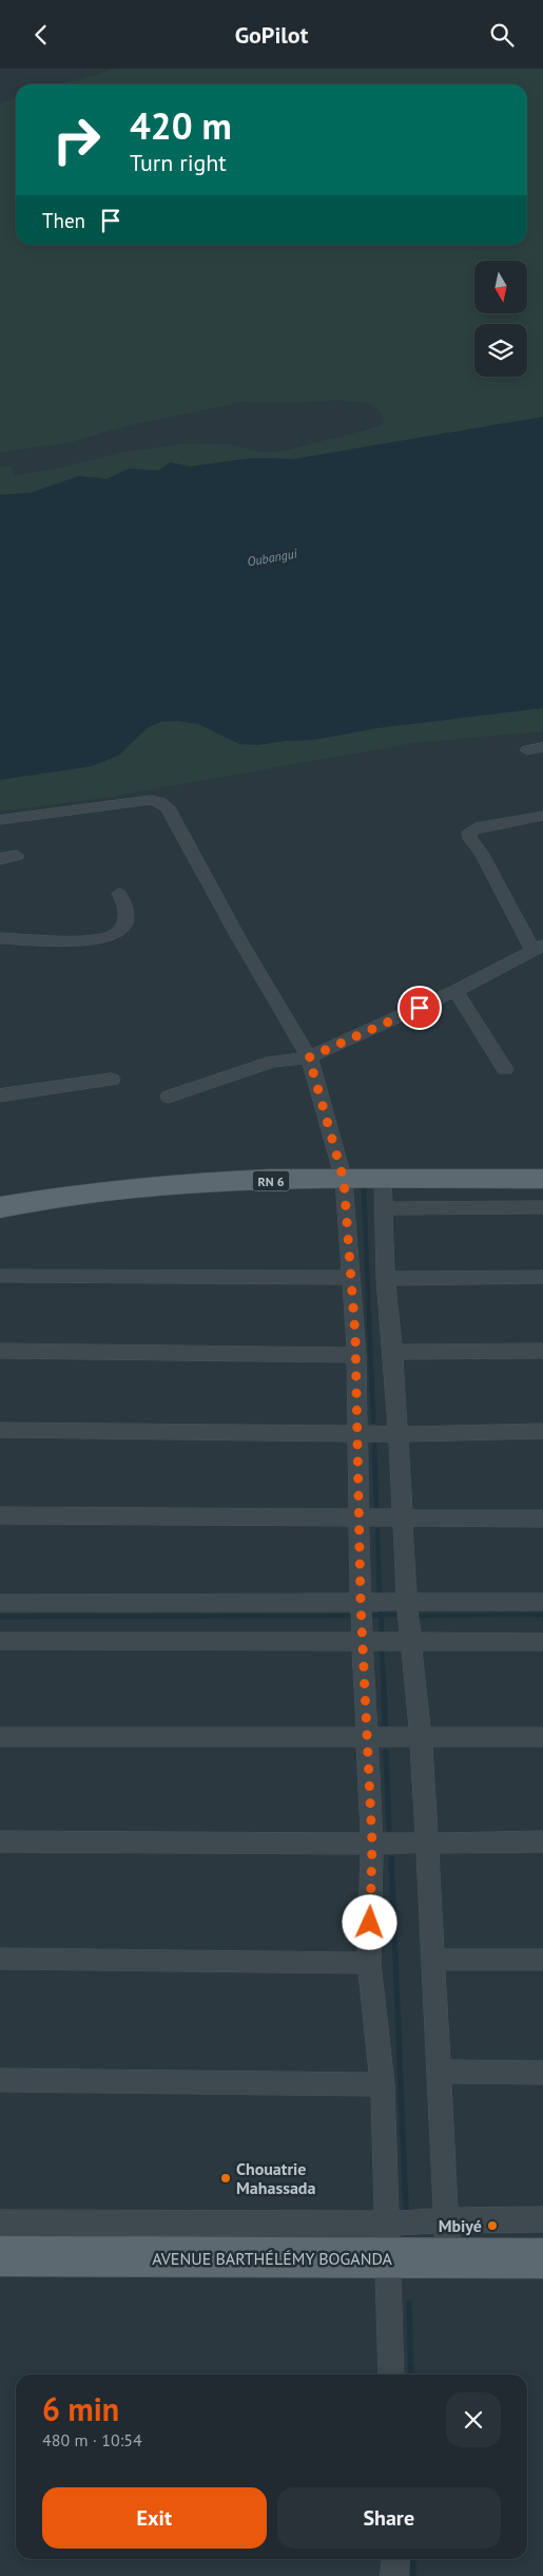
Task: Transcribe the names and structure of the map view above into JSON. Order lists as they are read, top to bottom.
{
  "streets": {
    "main road": ["RN 6", "AVENUE BARTHÉLÉMY BOGANDA"]
  },
  "water": ["Oubangui"],
  "places": ["Chouatrie Mahassada", "Mbiyé"],
  "north": "bottom",
  "page": {
    "header": "GoPilot",
    "turn": ["420 m", "Turn right"],
    "then": "Then",
    "heading": ["6 min", "480 m · 10:54"],
    "buttons": ["Exit", "Share"]
  }
}
